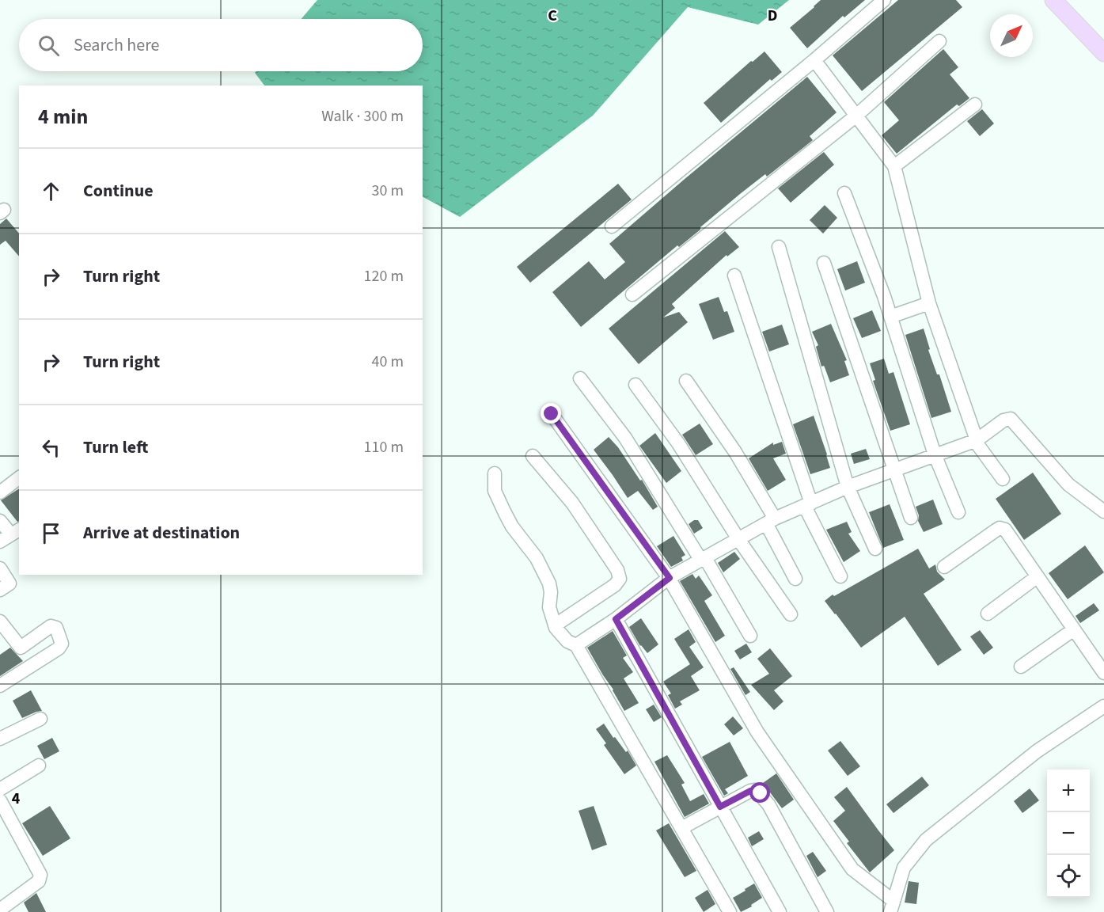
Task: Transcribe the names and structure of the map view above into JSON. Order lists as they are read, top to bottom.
{
  "north": "top right",
  "page": {
    "search": "Search here",
    "heading": ["4 min", "Walk · 300 m"],
    "list": [
      ["Continue", "30 m"],
      ["Turn right", "120 m"],
      ["Turn right", "40 m"],
      ["Turn left", "110 m"],
      "Arrive at destination"
    ],
    "map_buttons": ["+", "−"]
  },
  "grid": {
    "columns": ["C", "D"],
    "rows": ["4"]
  }
}
